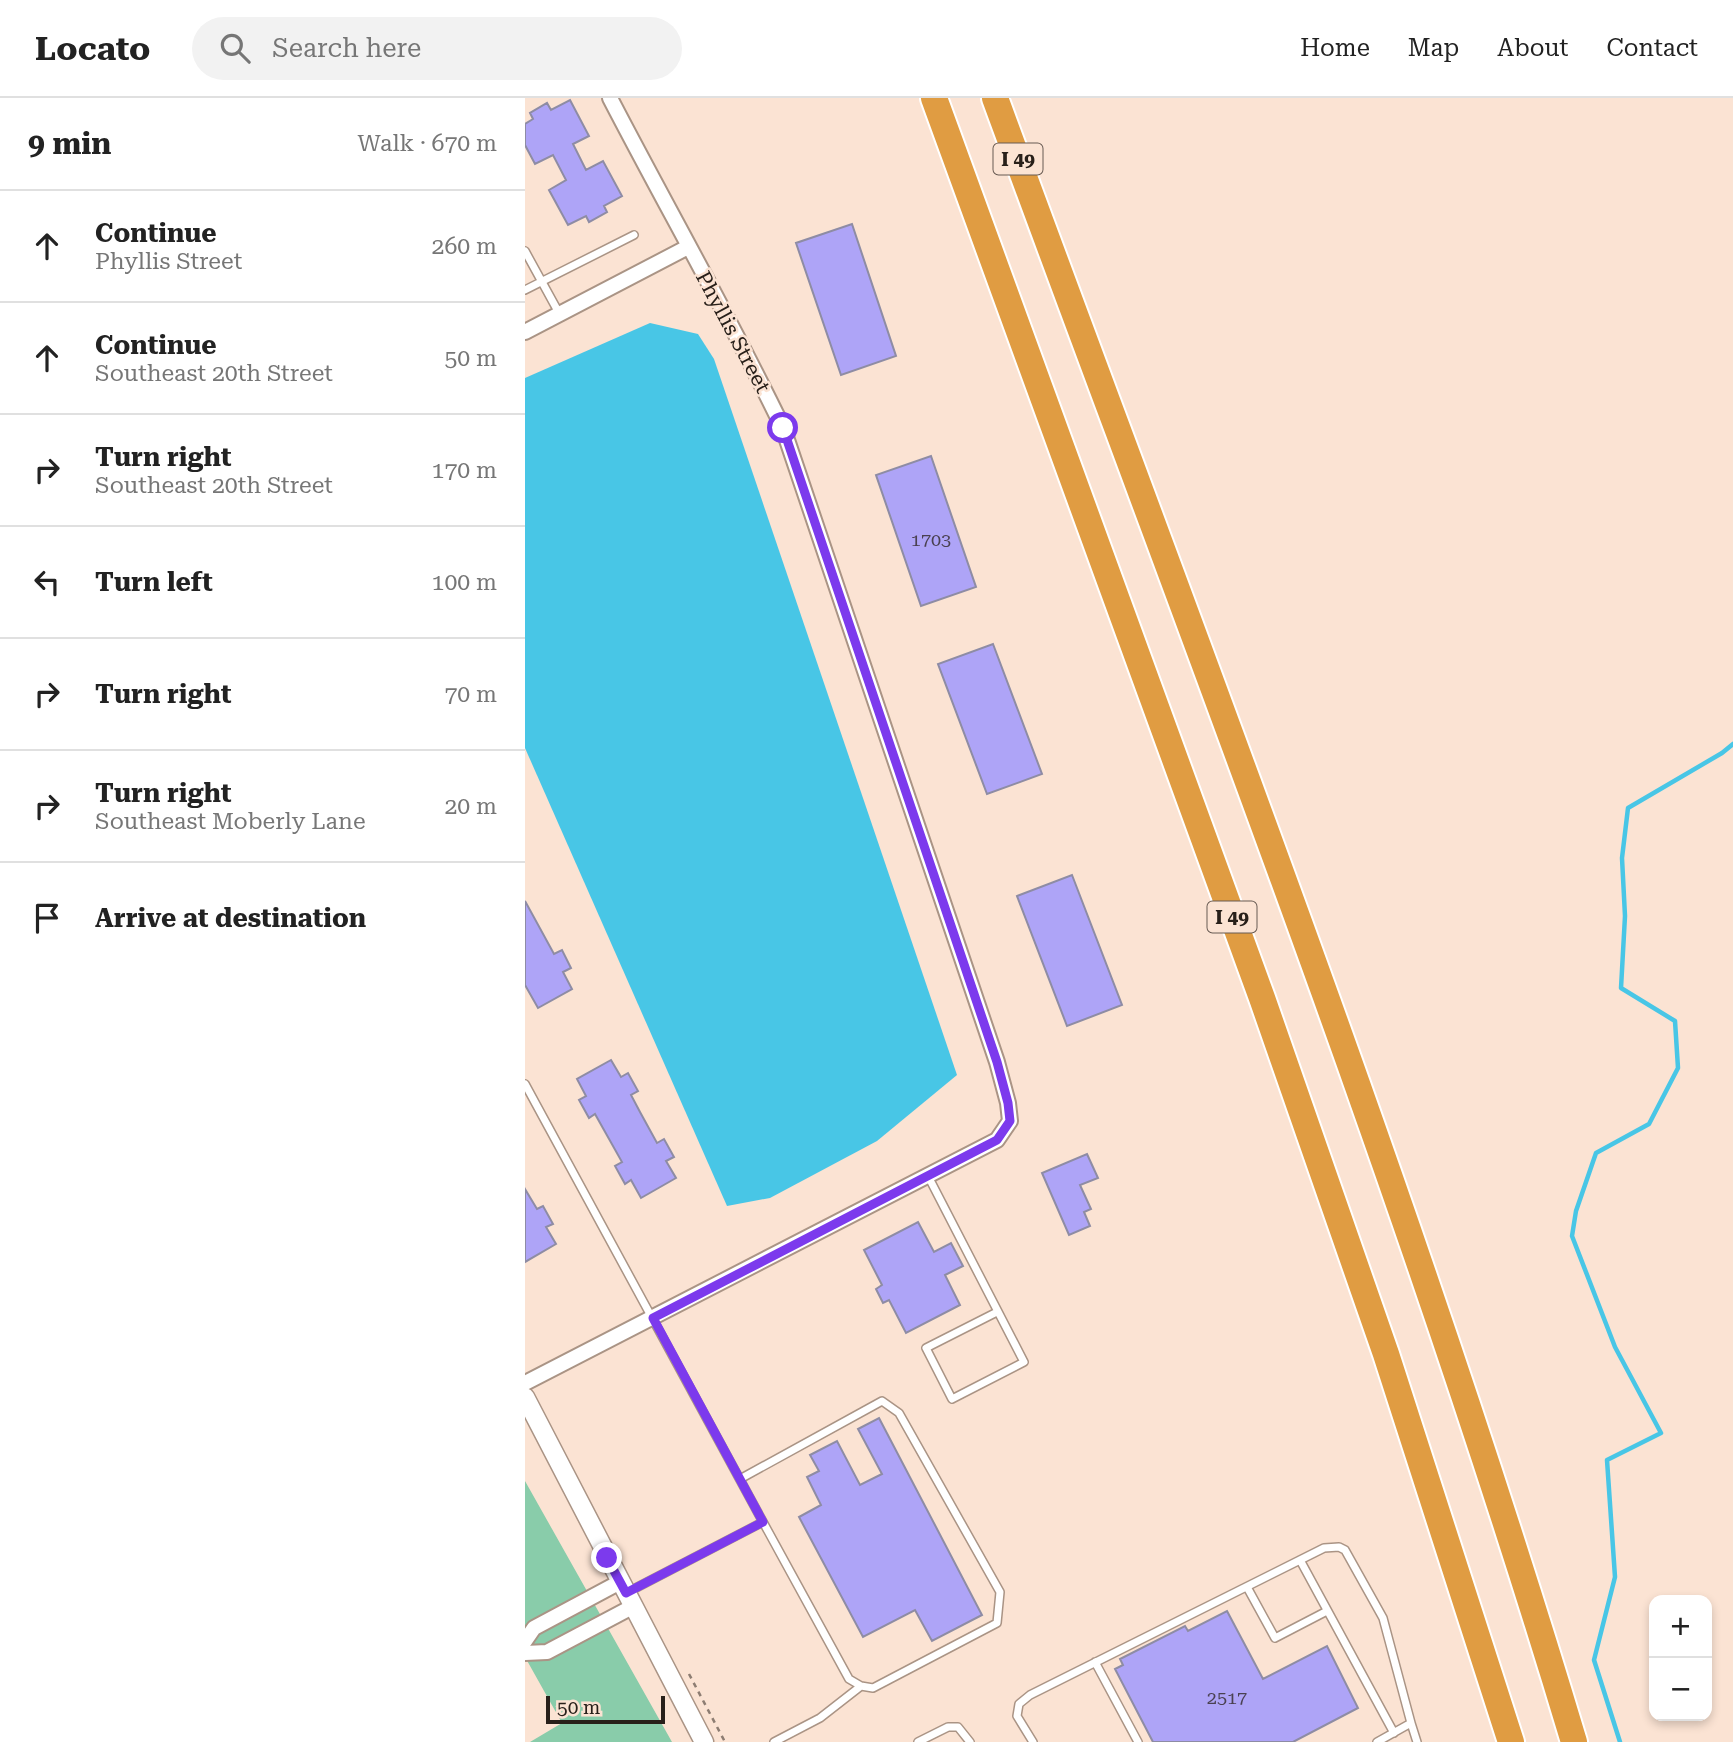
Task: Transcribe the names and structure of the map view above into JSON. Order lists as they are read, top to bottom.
{
  "streets": {
    "highway": ["I 49"],
    "street": ["Phyllis Street"]
  },
  "house_numbers": ["1703", "2517"],
  "scale_bar": "50 m",
  "page": {
    "header": "Locato",
    "search": "Search here",
    "nav": [
      "Home",
      "Map",
      "About",
      "Contact"
    ],
    "heading": ["9 min", "Walk · 670 m"],
    "list": [
      ["Continue", "Phyllis Street", "260 m"],
      ["Continue", "Southeast 20th Street", "50 m"],
      ["Turn right", "Southeast 20th Street", "170 m"],
      ["Turn left", "100 m"],
      ["Turn right", "70 m"],
      ["Turn right", "Southeast Moberly Lane", "20 m"],
      "Arrive at destination"
    ],
    "map_buttons": ["+", "−"],
    "scale": "50 m"
  }
}
